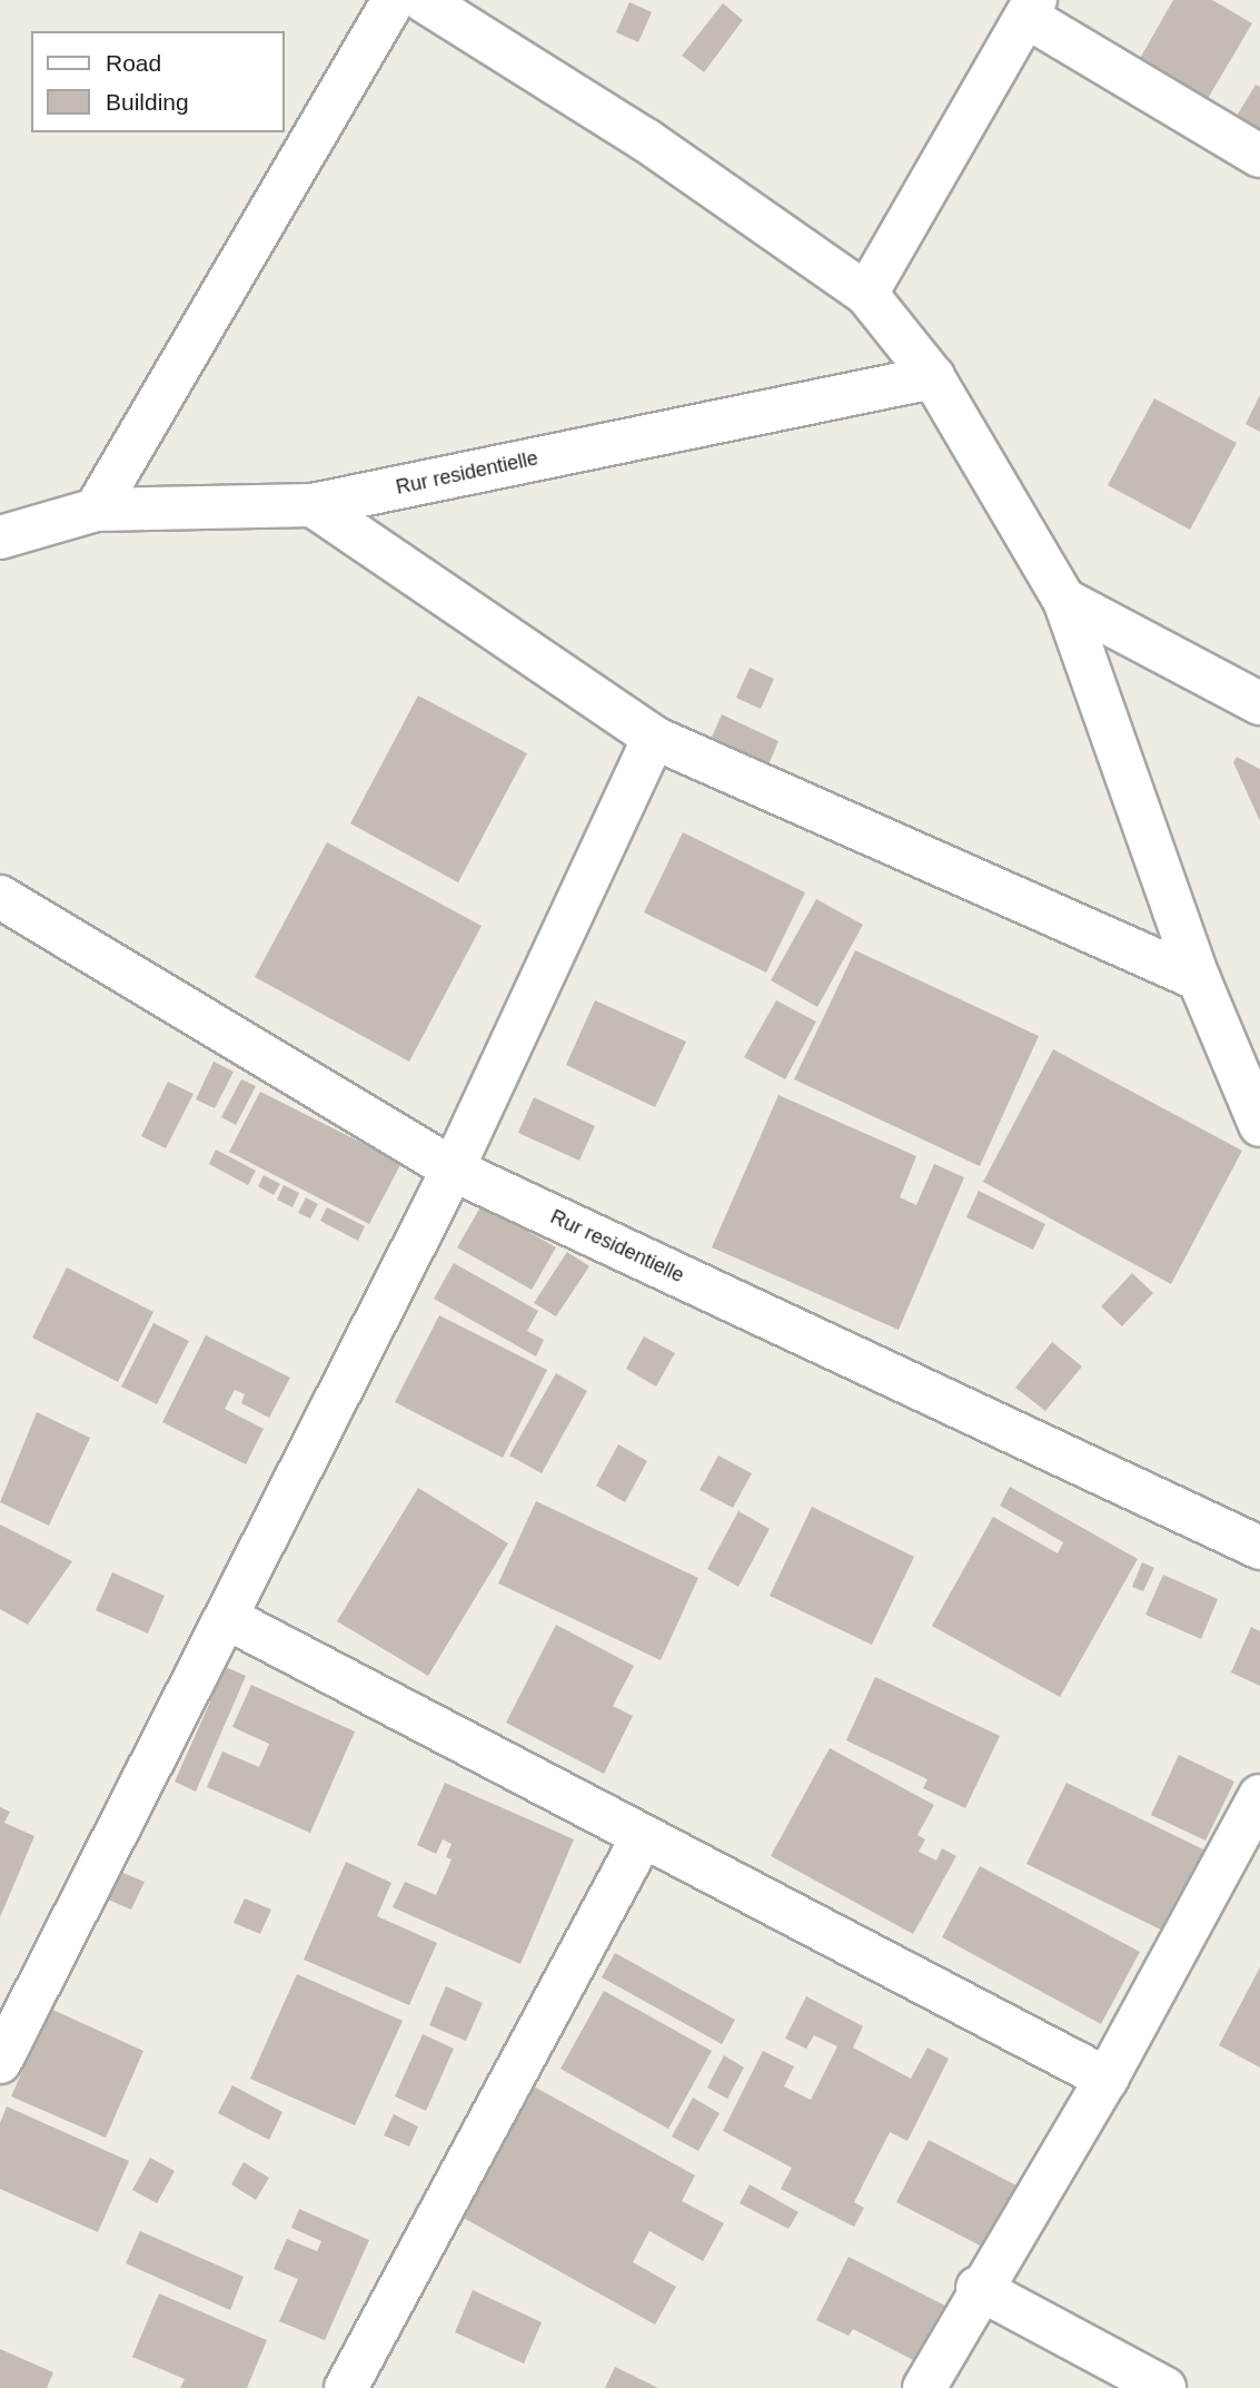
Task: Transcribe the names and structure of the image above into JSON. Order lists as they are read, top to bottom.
{
  "streets": {
    "street": ["Rur residentielle"]
  },
  "legend": ["Road", "Building"]
}
